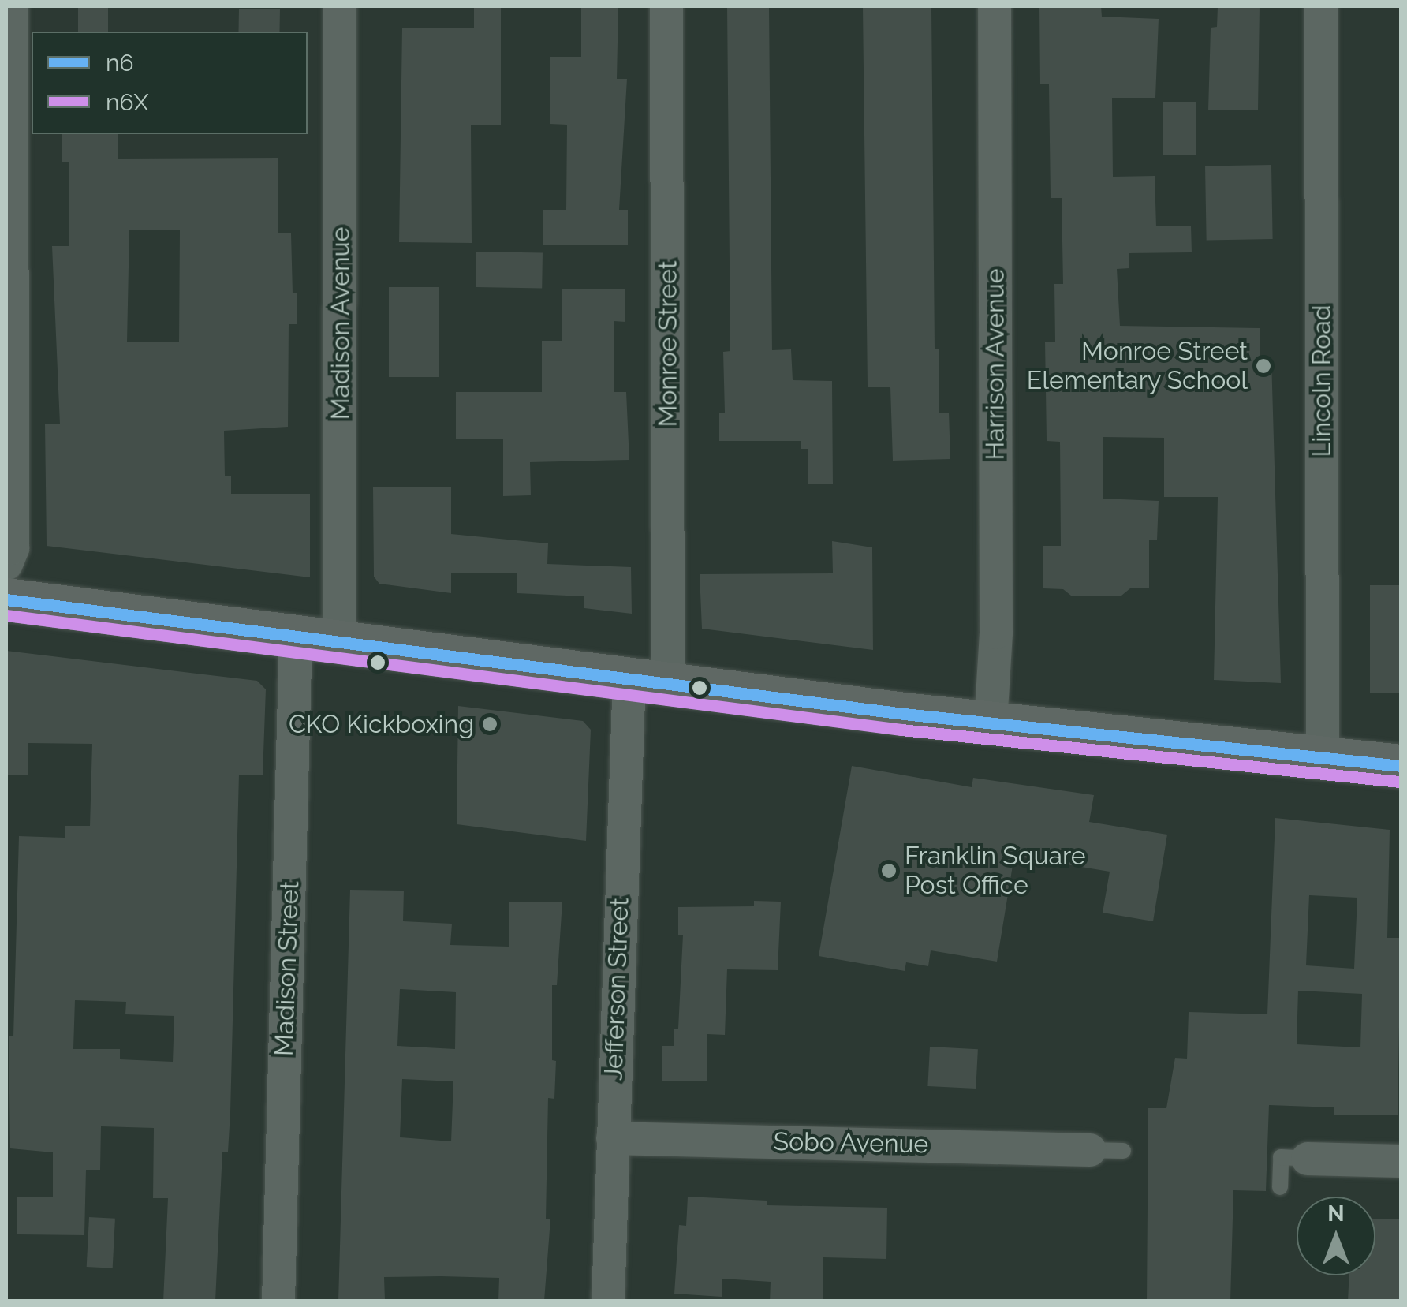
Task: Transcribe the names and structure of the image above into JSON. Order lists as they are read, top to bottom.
{
  "streets": {
    "street": [
      "Madison Avenue",
      "Monroe Street",
      "Harrison Avenue",
      "Lincoln Road",
      "Madison Street",
      "Jefferson Street",
      "Sobo Avenue"
    ]
  },
  "crossings": [
    ["Monroe Street", "Jefferson Street"],
    ["Jefferson Street", "Sobo Avenue"]
  ],
  "places": ["Monroe Street Elementary School", "CKO Kickboxing", "Franklin Square Post Office"],
  "lines": ["transit line n6", "transit line n6X"],
  "legend": ["n6", "n6X"],
  "north": "top"
}
